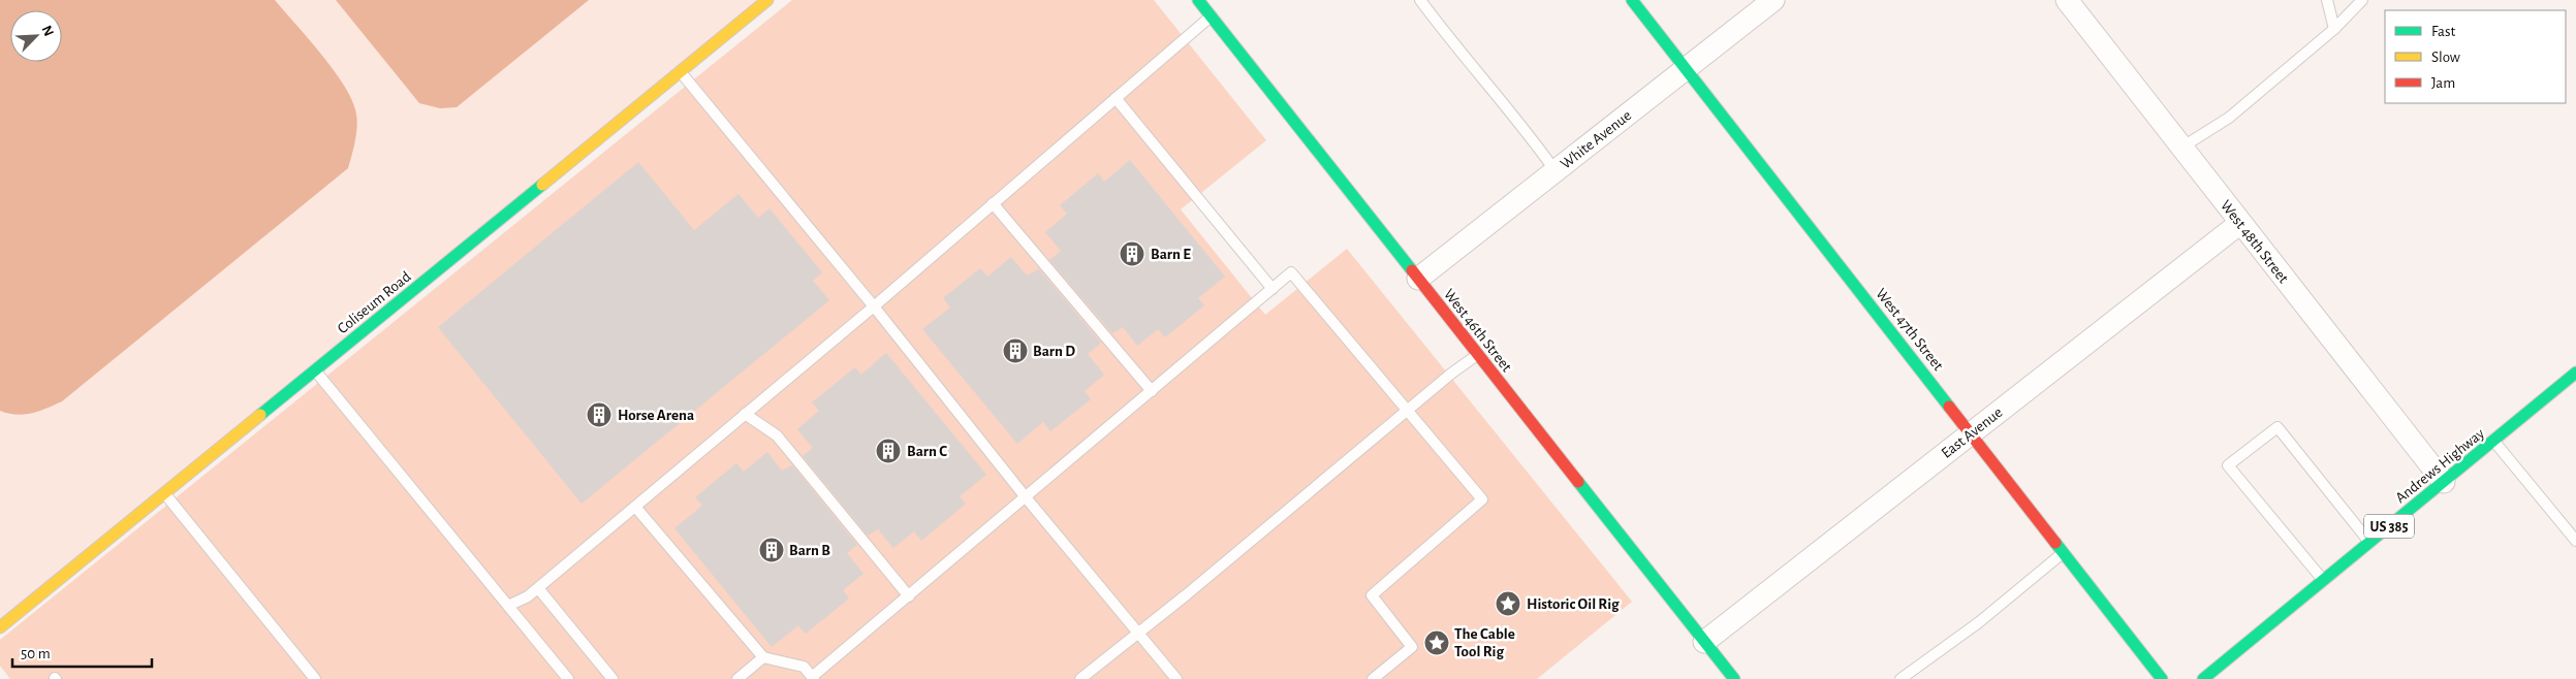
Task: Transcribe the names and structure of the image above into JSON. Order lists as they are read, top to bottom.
{
  "streets": {
    "street": [
      "White Avenue",
      "West 48th Street",
      "Coliseum Road",
      "West 47th Street",
      "West 46th Street",
      "East Avenue",
      "Andrews Highway",
      "US 385"
    ]
  },
  "crossings": [
    ["White Avenue", "West 47th Street"],
    ["White Avenue", "West 46th Street"],
    ["West 48th Street", "East Avenue"],
    ["West 48th Street", "Andrews Highway"],
    ["West 47th Street", "East Avenue"],
    ["West 46th Street", "East Avenue"]
  ],
  "places": {
    "building": [
      "Barn E",
      "Barn D",
      "Horse Arena",
      "Barn C",
      "Barn B"
    ],
    "place": ["Historic Oil Rig", "The Cable Tool Rig"]
  },
  "legend": ["Fast", "Slow", "Jam"],
  "scale_bar": "50 m",
  "north": "top right"
}
